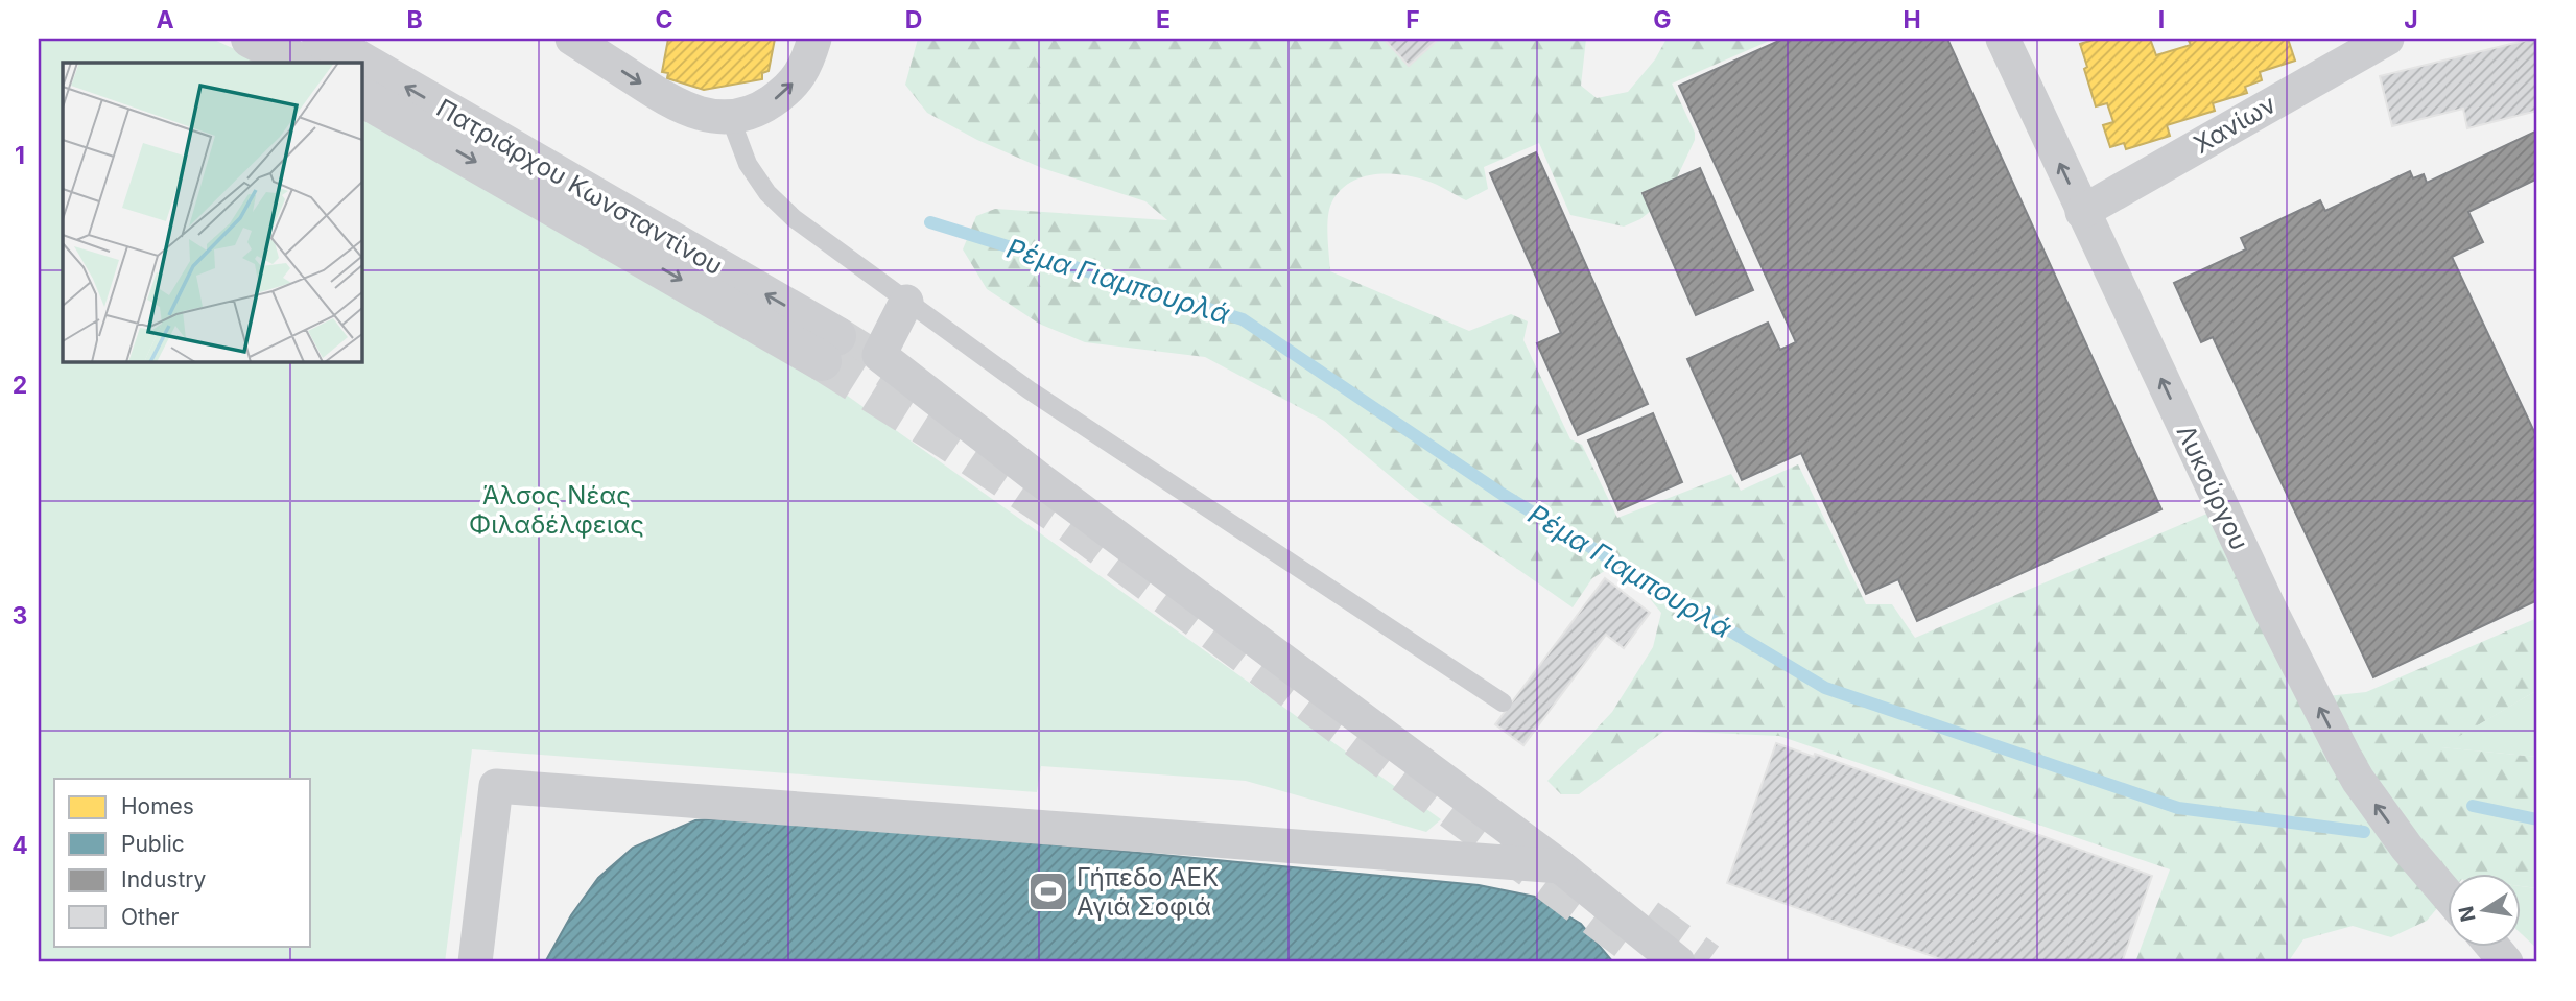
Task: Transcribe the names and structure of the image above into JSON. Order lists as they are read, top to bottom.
{
  "streets": {
    "main road": ["Πατριάρχου Κωνσταντίνου"],
    "street": ["Χανίων", "Λυκούργου"]
  },
  "crossings": [
    ["Χανίων", "Λυκούργου"]
  ],
  "one_way": ["Λυκούργου"],
  "water": ["Ρέμα Γιαμπουρλά"],
  "parks": ["Άλσος Νέας Φιλαδέλφειας"],
  "places": {
    "sports": ["Γήπεδο ΑΕΚ Αγιά Σοφιά"]
  },
  "legend": [
    "Homes",
    "Public",
    "Industry",
    "Other"
  ],
  "north": "left",
  "grid": {
    "columns": [
      "A",
      "B",
      "C",
      "D",
      "E",
      "F",
      "G",
      "H",
      "I",
      "J"
    ],
    "rows": [
      "1",
      "2",
      "3",
      "4"
    ]
  }
}
